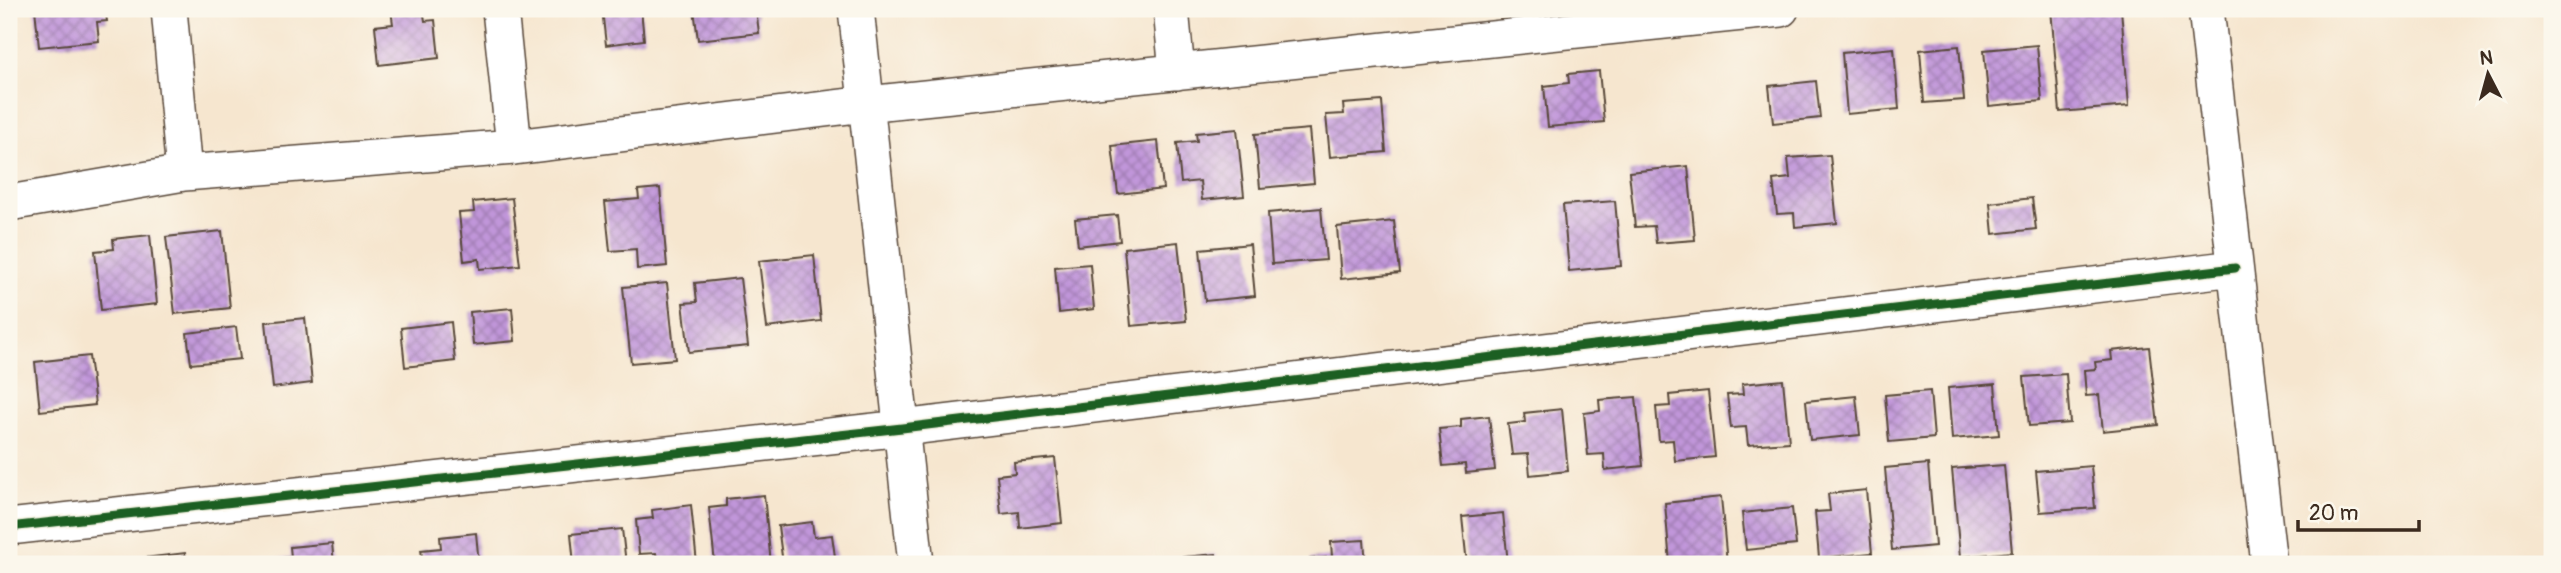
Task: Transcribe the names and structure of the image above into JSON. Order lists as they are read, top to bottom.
{
  "scale_bar": "20 m",
  "north": "top"
}
